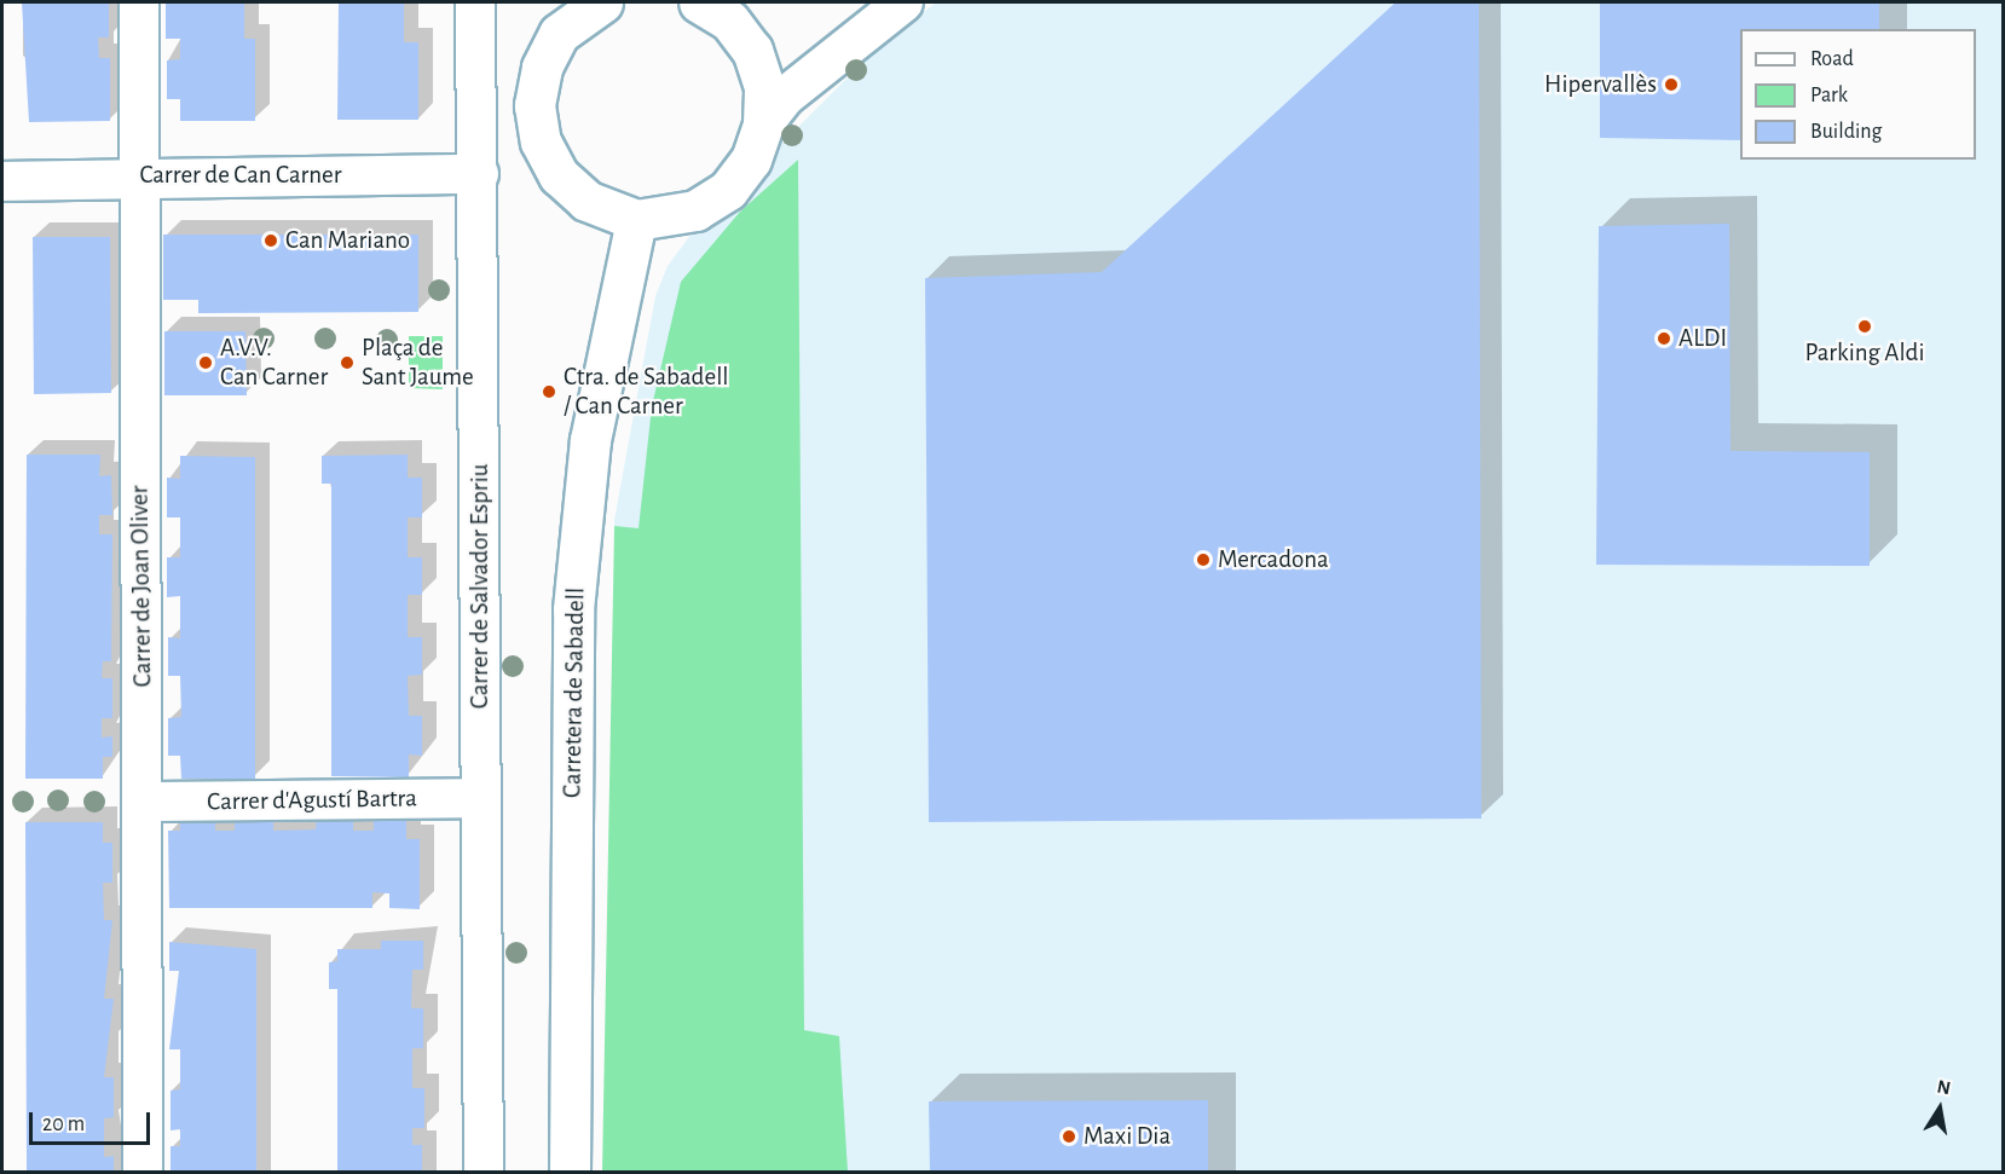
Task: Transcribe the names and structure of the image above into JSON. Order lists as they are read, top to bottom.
{
  "streets": {
    "street": [
      "Carrer de Can Carner",
      "Carrer de Joan Oliver",
      "Carrer de Salvador Espriu",
      "Carretera de Sabadell",
      "Carrer d'Agustí Bartra"
    ]
  },
  "crossings": [
    ["Carrer de Can Carner", "Carrer de Joan Oliver"],
    ["Carrer de Can Carner", "Carrer de Salvador Espriu"],
    ["Carrer de Joan Oliver", "Carrer d'Agustí Bartra"],
    ["Carrer de Salvador Espriu", "Carrer d'Agustí Bartra"]
  ],
  "places": [
    "Hipervallès",
    "Can Mariano",
    "Parking Aldi",
    "ALDI",
    "A.V.V. Can Carner",
    "Plaça de Sant Jaume",
    "Ctra. de Sabadell / Can Carner",
    "Mercadona",
    "Maxi Dia"
  ],
  "legend": ["Road", "Park", "Building"],
  "scale_bar": "20 m",
  "north": "top"
}
